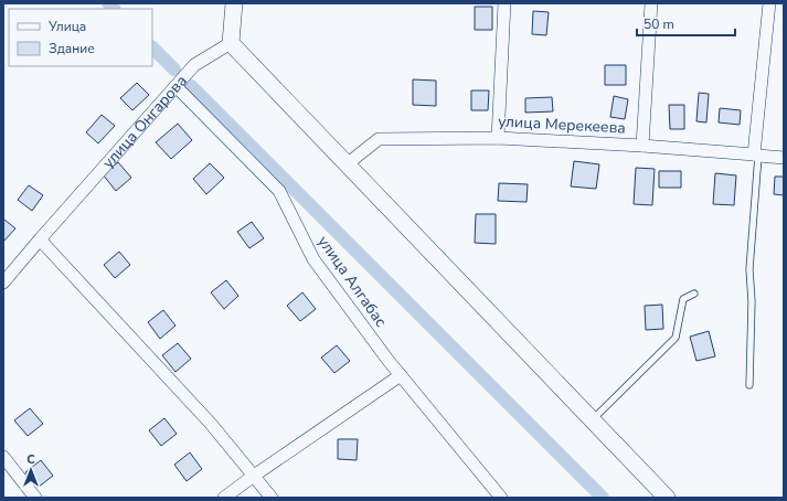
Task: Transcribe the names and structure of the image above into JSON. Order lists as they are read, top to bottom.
{
  "streets": {
    "street": ["улица Онгарова", "улица Мерекеева", "улица Алгабас"]
  },
  "crossings": [
    ["улица Онгарова", "улица Алгабас"]
  ],
  "legend": ["Улица", "Здание"],
  "scale_bar": "50 m",
  "north": "top"
}
